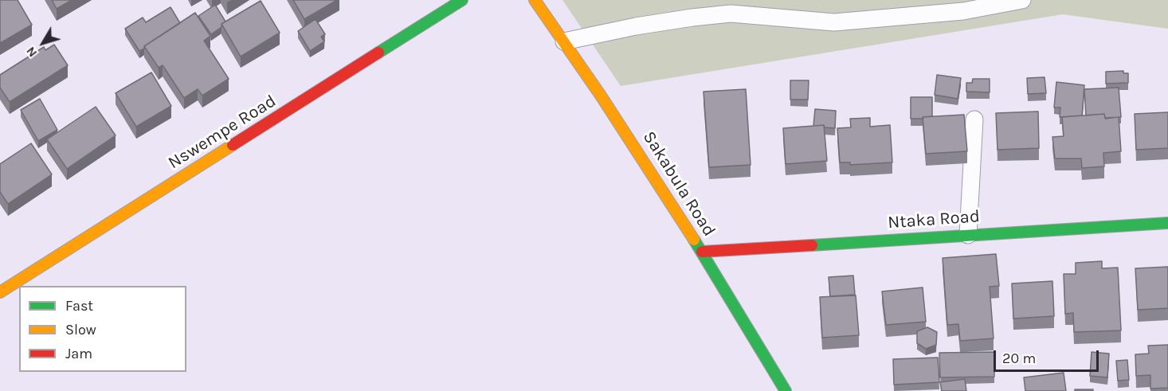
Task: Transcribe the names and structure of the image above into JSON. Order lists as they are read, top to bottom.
{
  "streets": {
    "street": ["Nswempe Road", "Sakabula Road", "Ntaka Road"]
  },
  "crossings": [
    ["Sakabula Road", "Ntaka Road"]
  ],
  "legend": ["Fast", "Slow", "Jam"],
  "scale_bar": "20 m",
  "north": "bottom left"
}
